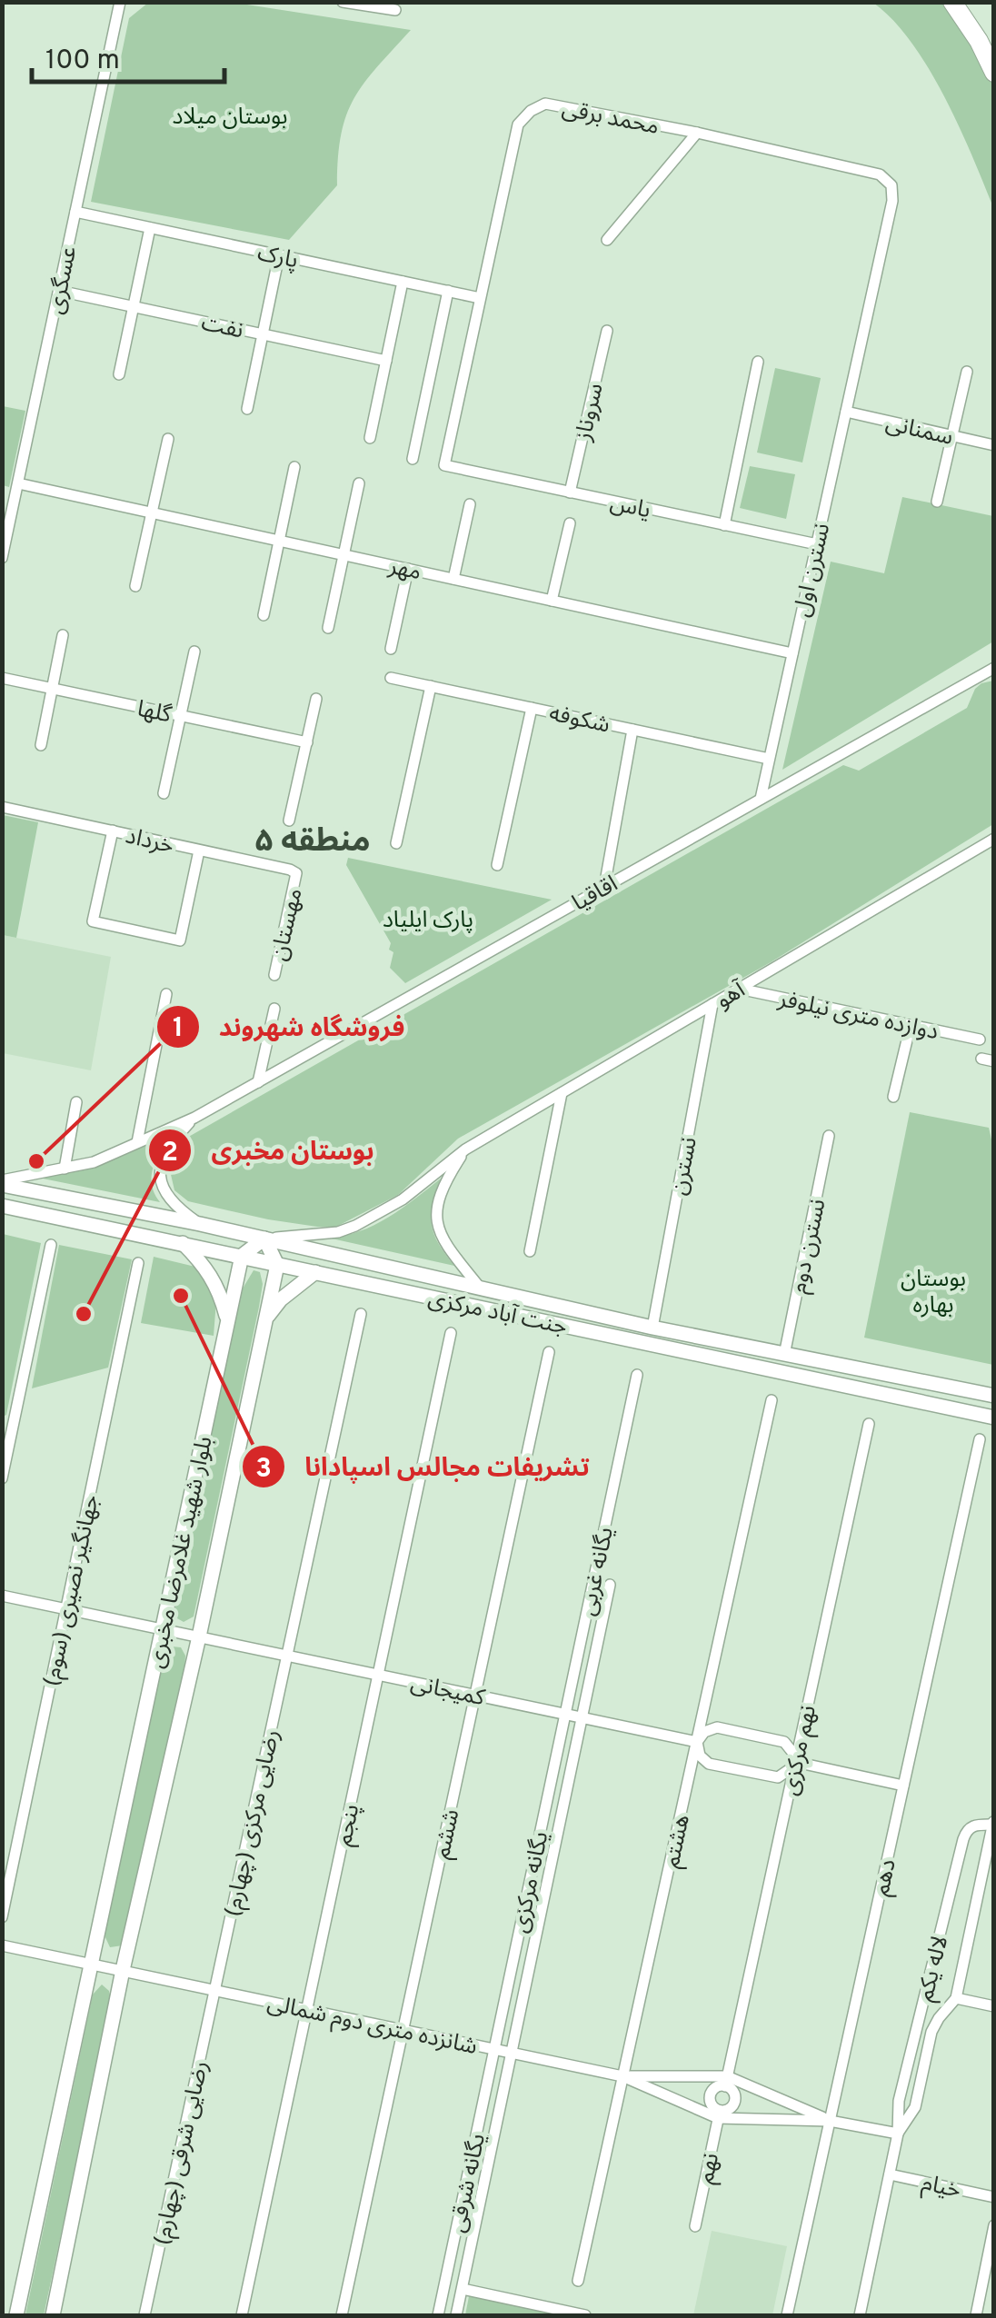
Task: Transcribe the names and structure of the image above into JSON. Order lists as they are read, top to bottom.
{
  "streets": {
    "main road": ["جنت آباد مرکزی", "بلوار شهید غلامرضا مخبری"],
    "street": [
      "محمد برقی",
      "پارک",
      "عسگری",
      "نفت",
      "سروناز",
      "سمنانی",
      "یاس",
      "مهر",
      "نسترن اول",
      "گلها",
      "شکوفه",
      "خرداد",
      "اقاقیا",
      "مهستان",
      "آهو",
      "دوازده متری نیلوفر",
      "نسترن",
      "نسترن دوم",
      "یگانه غربی",
      "جهانگیر نصیری (سوم)",
      "کمیجانی",
      "نهم مرکزی",
      "رضایی مرکزی (چهارم)",
      "پنجم",
      "ششم",
      "هشتم",
      "دهم",
      "یگانه مرکزی",
      "لاله یکم",
      "شانزده متری دوم شمالی",
      "رضایی شرقی (چهارم)",
      "نهم",
      "یگانه شرقی",
      "خیام"
    ]
  },
  "crossings": [
    ["محمد برقی", "پارک"],
    ["محمد برقی", "یاس"],
    ["محمد برقی", "نسترن اول"],
    ["پارک", "عسگری"],
    ["عسگری", "نفت"],
    ["عسگری", "مهر"],
    ["سروناز", "یاس"],
    ["سمنانی", "نسترن اول"],
    ["یاس", "نسترن اول"],
    ["مهر", "نسترن اول"],
    ["نسترن اول", "شکوفه"],
    ["نسترن اول", "اقاقیا"],
    ["خرداد", "مهستان"],
    ["اقاقیا", "جنت آباد مرکزی"],
    ["آهو", "دوازده متری نیلوفر"],
    ["آهو", "نسترن"],
    ["آهو", "جنت آباد مرکزی"],
    ["نسترن", "جنت آباد مرکزی"],
    ["نسترن دوم", "جنت آباد مرکزی"],
    ["جنت آباد مرکزی", "بلوار شهید غلامرضا مخبری"],
    ["بلوار شهید غلامرضا مخبری", "کمیجانی"],
    ["بلوار شهید غلامرضا مخبری", "شانزده متری دوم شمالی"],
    ["یگانه غربی", "کمیجانی"],
    ["یگانه غربی", "یگانه مرکزی"],
    ["جهانگیر نصیری (سوم)", "کمیجانی"],
    ["کمیجانی", "رضایی مرکزی (چهارم)"],
    ["کمیجانی", "پنجم"],
    ["کمیجانی", "ششم"],
    ["کمیجانی", "هشتم"],
    ["کمیجانی", "یگانه مرکزی"],
    ["نهم مرکزی", "شانزده متری دوم شمالی"],
    ["رضایی مرکزی (چهارم)", "شانزده متری دوم شمالی"],
    ["رضایی مرکزی (چهارم)", "رضایی شرقی (چهارم)"],
    ["پنجم", "شانزده متری دوم شمالی"],
    ["ششم", "شانزده متری دوم شمالی"],
    ["هشتم", "شانزده متری دوم شمالی"],
    ["دهم", "شانزده متری دوم شمالی"],
    ["یگانه مرکزی", "شانزده متری دوم شمالی"],
    ["یگانه مرکزی", "یگانه شرقی"],
    ["لاله یکم", "شانزده متری دوم شمالی"],
    ["لاله یکم", "خیام"],
    ["شانزده متری دوم شمالی", "رضایی شرقی (چهارم)"],
    ["شانزده متری دوم شمالی", "نهم"],
    ["شانزده متری دوم شمالی", "یگانه شرقی"]
  ],
  "districts": ["منطقه ۵"],
  "parks": ["بوستان میلاد", "پارک ایلیاد", "بوستان بهاره"],
  "places": ["فروشگاه شهروند", "تشریفات مجالس اسپادانا", "بوستان مخبری"],
  "scale_bar": "100 m"
}
